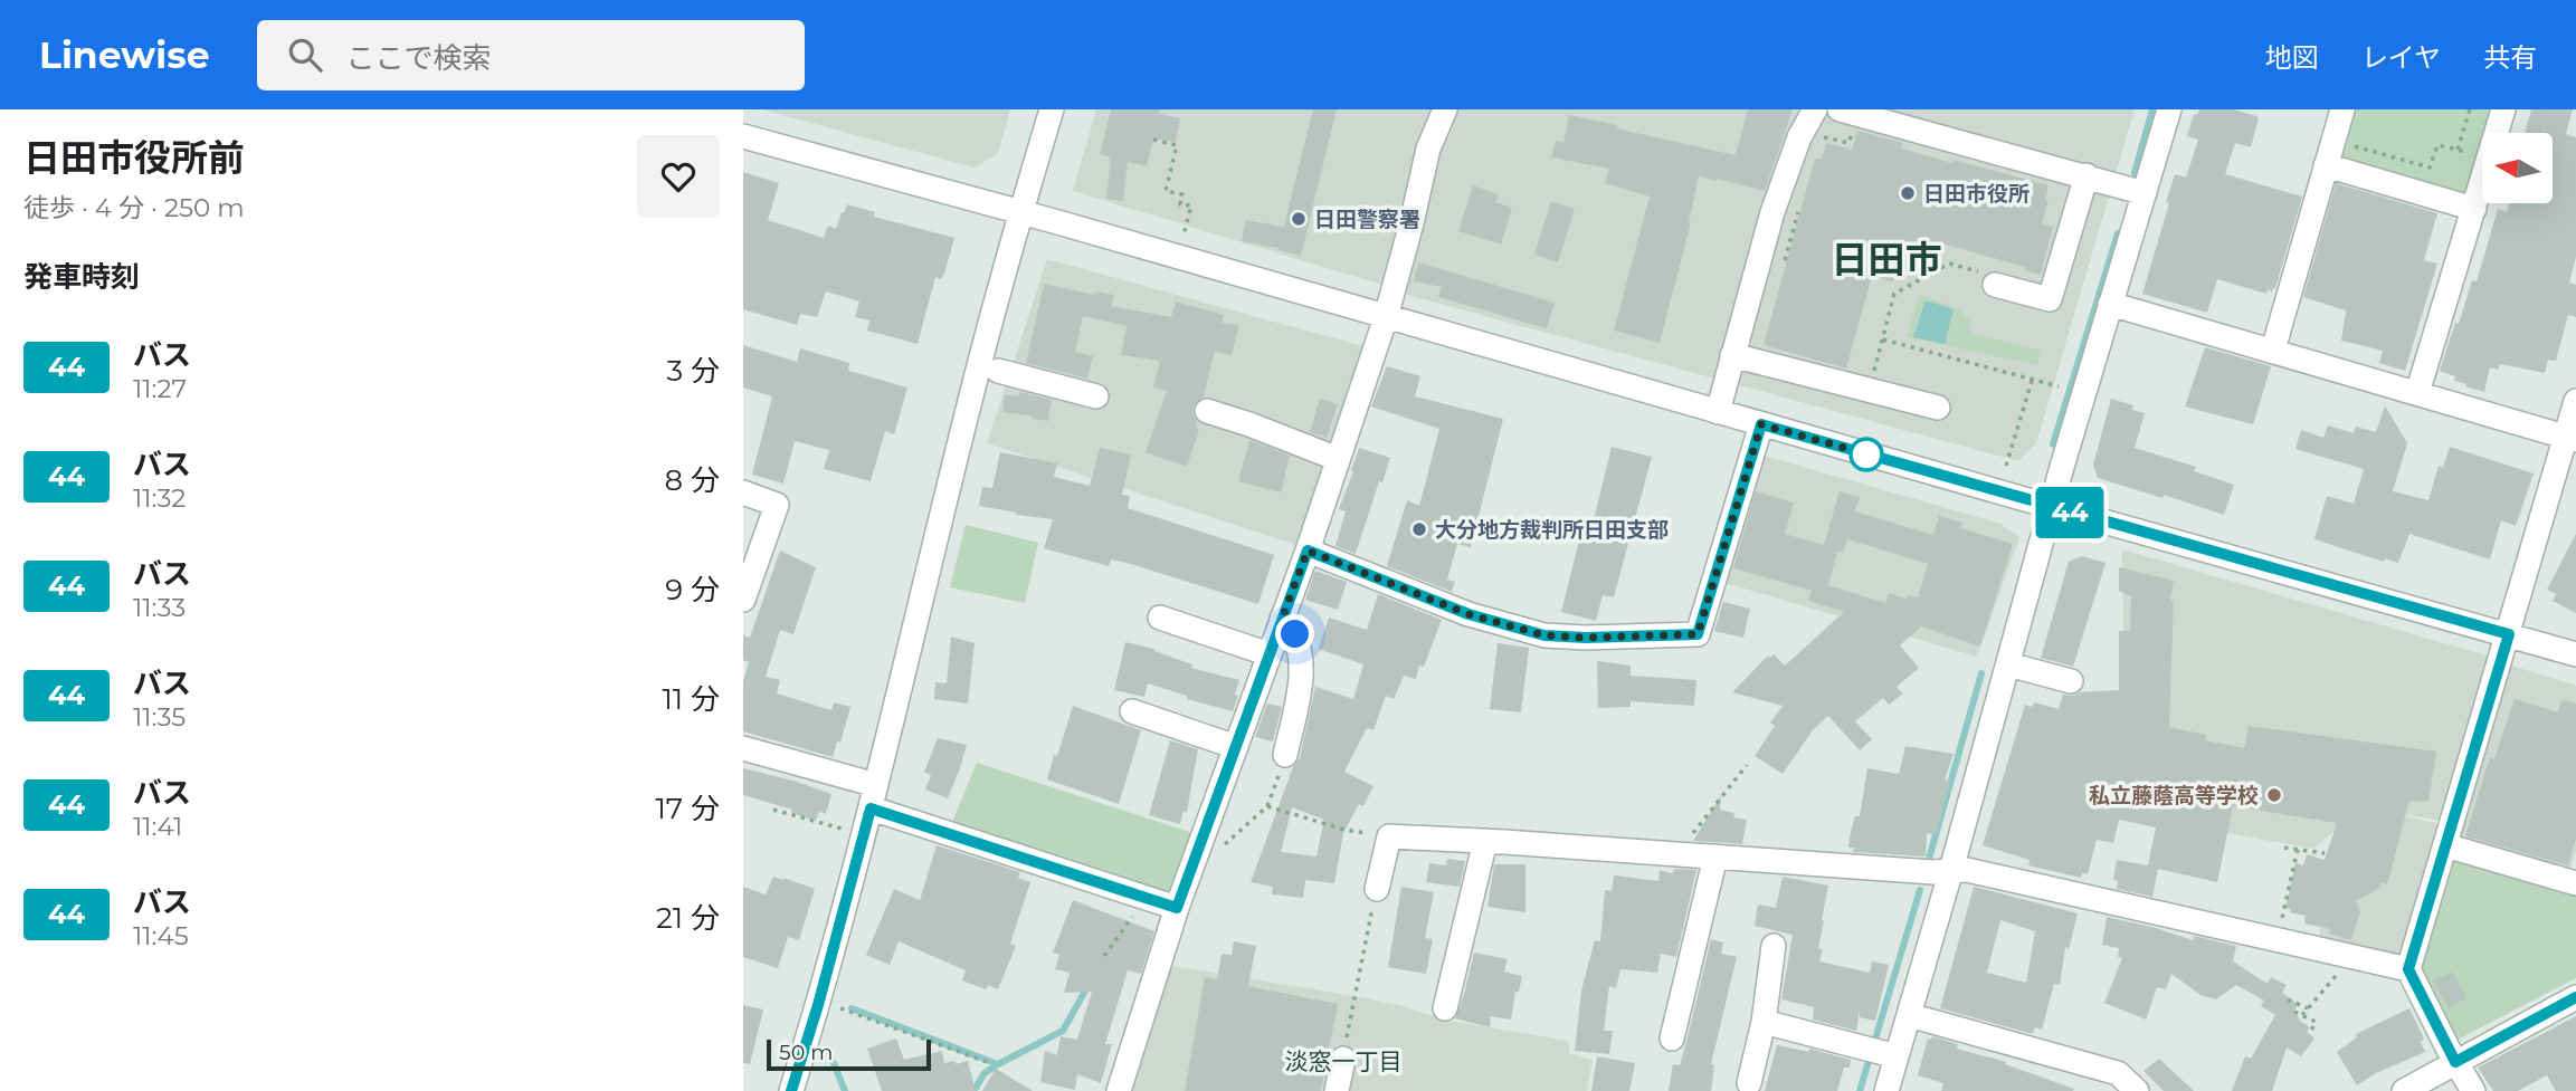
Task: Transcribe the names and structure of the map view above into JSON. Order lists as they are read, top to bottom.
{
  "districts": ["日田市", "淡窓一丁目"],
  "places": [
    "日田市役所",
    "日田警察署",
    "大分地方裁判所日田支部",
    "私立藤蔭高等学校"
  ],
  "lines": ["bus line 44"],
  "scale_bar": "50 m",
  "north": "left",
  "page": {
    "header": "Linewise",
    "search": "ここで検索",
    "nav": ["地図", "レイヤ", "共有"],
    "heading": [
      ["日田市役所前", "徒歩 · 4 分 · 250 m"],
      "発車時刻"
    ],
    "on_map": "44",
    "list": [
      {
        "mark": "44",
        "name": "バス",
        "note": "11:27",
        "value": "3 分"
      },
      {
        "mark": "44",
        "name": "バス",
        "note": "11:32",
        "value": "8 分"
      },
      {
        "mark": "44",
        "name": "バス",
        "note": "11:33",
        "value": "9 分"
      },
      {
        "mark": "44",
        "name": "バス",
        "note": "11:35",
        "value": "11 分"
      },
      {
        "mark": "44",
        "name": "バス",
        "note": "11:41",
        "value": "17 分"
      },
      {
        "mark": "44",
        "name": "バス",
        "note": "11:45",
        "value": "21 分"
      }
    ],
    "scale": "50 m"
  }
}
